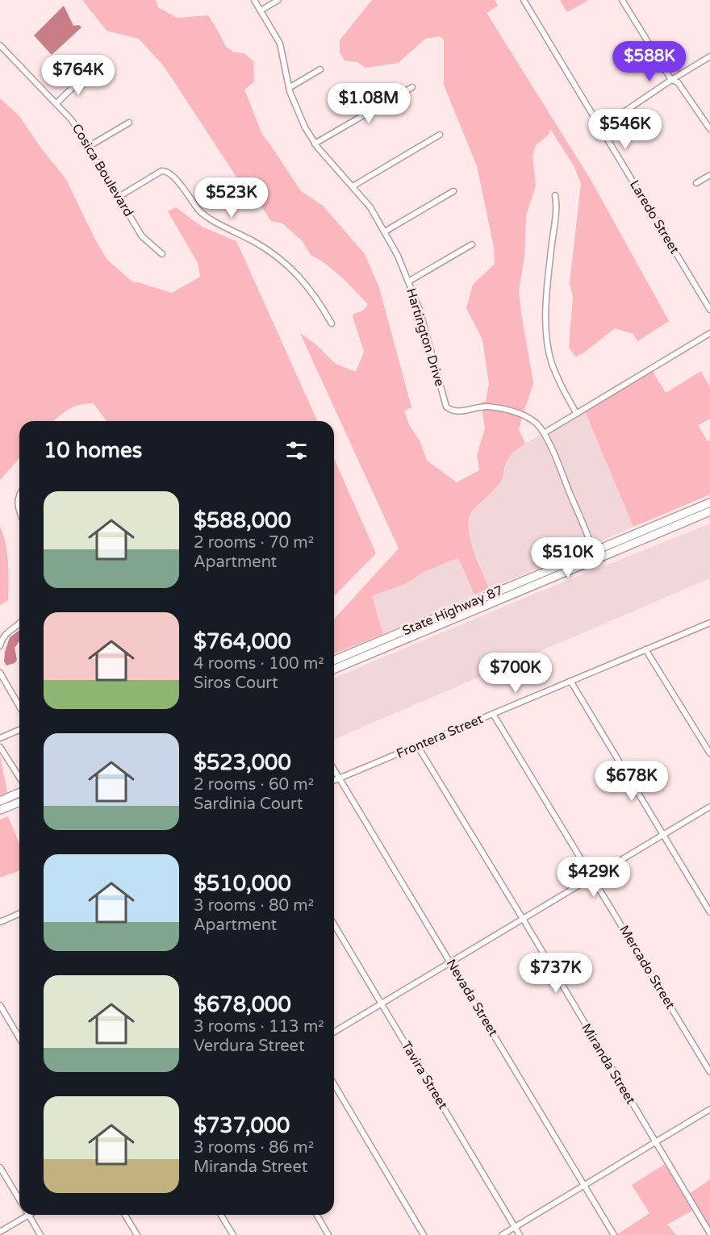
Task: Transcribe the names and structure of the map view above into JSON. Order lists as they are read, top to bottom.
{
  "streets": {
    "highway": ["State Highway 87"],
    "street": [
      "Cosica Boulevard",
      "Laredo Street",
      "Hartington Drive",
      "Frontera Street",
      "Mercado Street",
      "Nevada Street",
      "Miranda Street",
      "Tavira Street"
    ]
  },
  "crossings": [
    ["Frontera Street", "Mercado Street"],
    ["Frontera Street", "Nevada Street"],
    ["Frontera Street", "Miranda Street"]
  ],
  "page": {
    "price": [
      "$588K",
      "$764K",
      "$1.08M",
      "$546K",
      "$523K",
      "$510K",
      "$700K",
      "$678K",
      "$429K",
      "$737K"
    ],
    "heading": "10 homes",
    "list": [
      {
        "name": "$588,000",
        "note": "2 rooms · 70 m² · Apartment"
      },
      {
        "name": "$764,000",
        "note": "4 rooms · 100 m² · Siros Court"
      },
      {
        "name": "$523,000",
        "note": "2 rooms · 60 m² · Sardinia Court"
      },
      {
        "name": "$510,000",
        "note": "3 rooms · 80 m² · Apartment"
      },
      {
        "name": "$678,000",
        "note": "3 rooms · 113 m² · Verdura Street"
      },
      {
        "name": "$737,000",
        "note": "3 rooms · 86 m² · Miranda Street"
      }
    ]
  }
}
